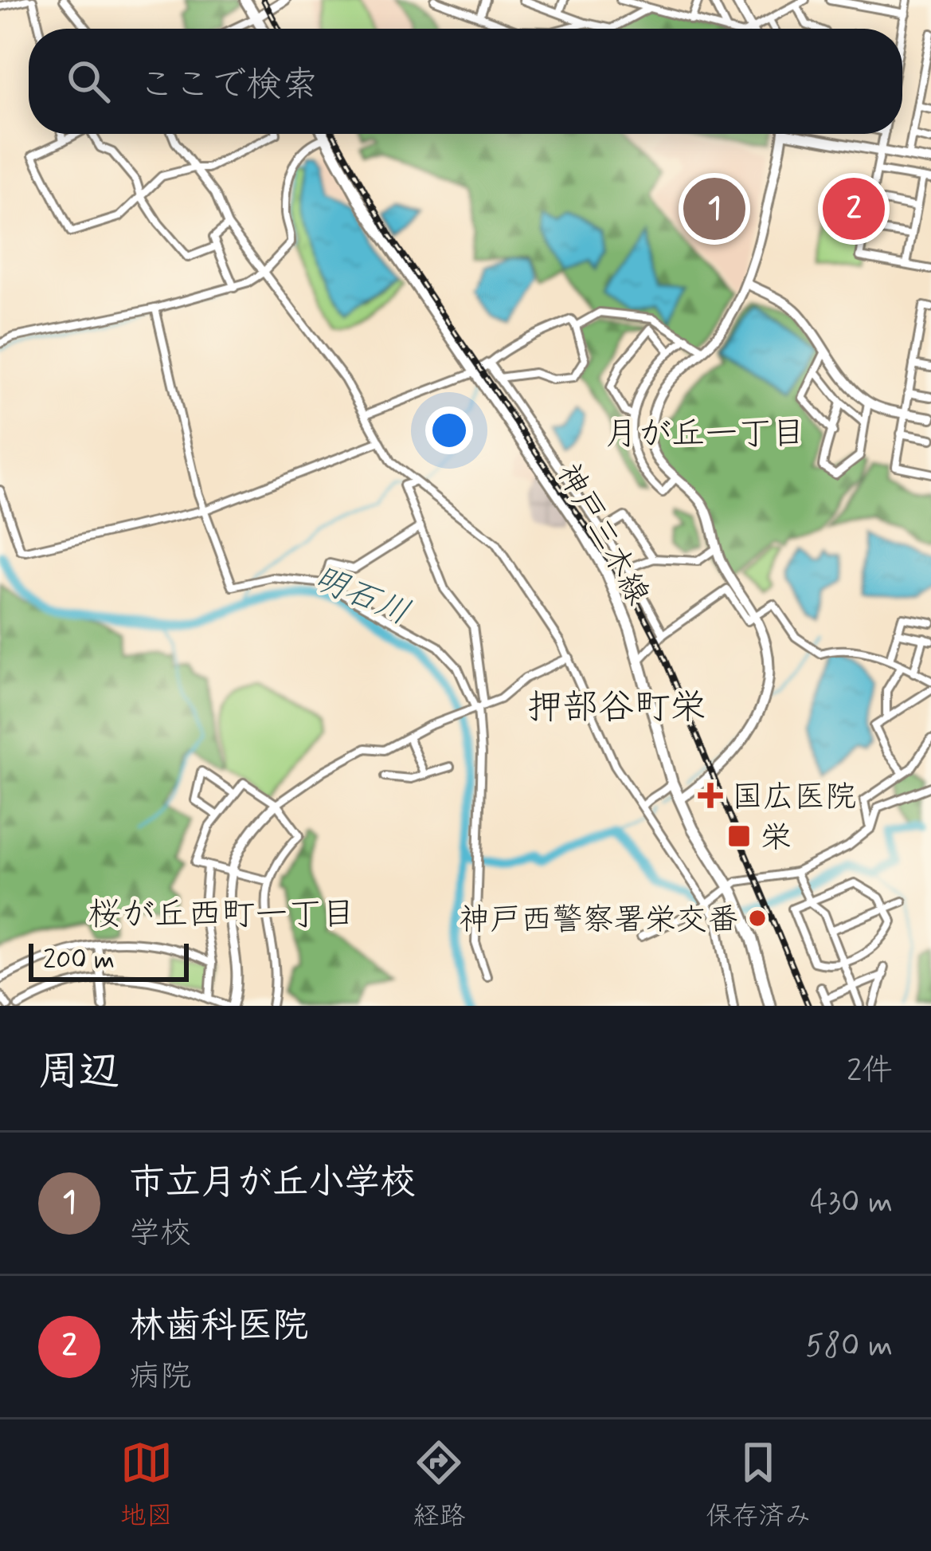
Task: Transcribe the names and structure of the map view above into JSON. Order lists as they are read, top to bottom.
{
  "streets": {
    "main road": ["神戸三木線"]
  },
  "districts": ["月が丘一丁目", "押部谷町栄", "桜が丘西町一丁目"],
  "water": ["明石川"],
  "places": {
    "health": ["国広医院"],
    "transit": ["栄"],
    "other": ["神戸西警察署栄交番"]
  },
  "scale_bar": "200 m",
  "page": {
    "search": "ここで検索",
    "pins": ["1", "2"],
    "scale": "200 m",
    "heading": ["周辺", "2件"],
    "list": [
      {
        "mark": "1",
        "name": "市立月が丘小学校",
        "note": "学校",
        "value": "430 m"
      },
      {
        "mark": "2",
        "name": "林歯科医院",
        "note": "病院",
        "value": "580 m"
      }
    ],
    "nav": ["地図", "経路", "保存済み"]
  }
}
